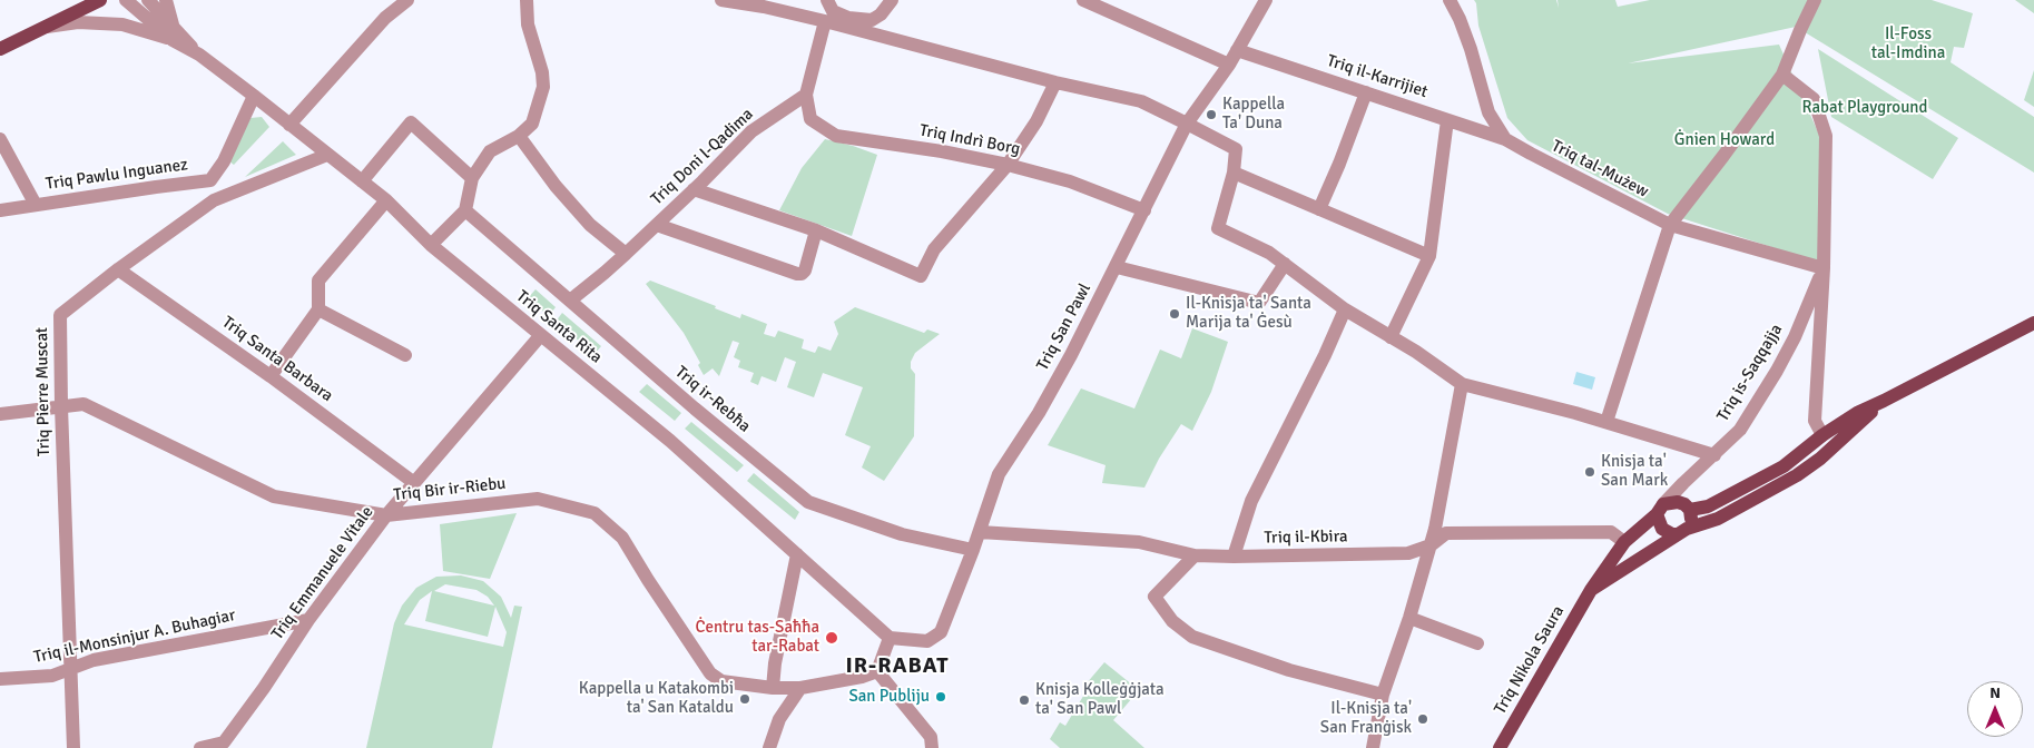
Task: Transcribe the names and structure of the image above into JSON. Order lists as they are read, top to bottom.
{
  "streets": {
    "main road": ["Triq Nikola Saura"],
    "street": [
      "Triq il-Karrijiet",
      "Triq Indrì Borg",
      "Triq Doni l-Qadima",
      "Triq tal-Mużew",
      "Triq Pawlu Inguanez",
      "Triq Santa Rita",
      "Triq San Pawl",
      "Triq Santa Barbara",
      "Triq is-Saqqajja",
      "Triq Pierre Muscat",
      "Triq ir-Rebħa",
      "Triq Bir ir-Riebu",
      "Triq il-Kbira",
      "Triq Emmanuele Vitale",
      "Triq il-Monsinjur A. Buhagiar"
    ]
  },
  "crossings": [
    ["Triq il-Karrijiet", "Triq tal-Mużew"],
    ["Triq il-Karrijiet", "Triq San Pawl"],
    ["Triq Indrì Borg", "Triq Doni l-Qadima"],
    ["Triq Indrì Borg", "Triq San Pawl"],
    ["Triq Doni l-Qadima", "Triq ir-Rebħa"],
    ["Triq tal-Mużew", "Triq is-Saqqajja"],
    ["Triq Pawlu Inguanez", "Triq Santa Rita"],
    ["Triq Santa Rita", "Triq San Pawl"],
    ["Triq Santa Rita", "Triq Pierre Muscat"],
    ["Triq Santa Rita", "Triq Emmanuele Vitale"],
    ["Triq San Pawl", "Triq ir-Rebħa"],
    ["Triq San Pawl", "Triq il-Kbira"],
    ["Triq Santa Barbara", "Triq Pierre Muscat"],
    ["Triq Santa Barbara", "Triq Emmanuele Vitale"],
    ["Triq is-Saqqajja", "Triq Nikola Saura"],
    ["Triq Pierre Muscat", "Triq Bir ir-Riebu"],
    ["Triq Pierre Muscat", "Triq il-Monsinjur A. Buhagiar"],
    ["Triq Bir ir-Riebu", "Triq Emmanuele Vitale"],
    ["Triq il-Kbira", "Triq Nikola Saura"],
    ["Triq Emmanuele Vitale", "Triq il-Monsinjur A. Buhagiar"]
  ],
  "districts": ["IR-RABAT"],
  "parks": ["Il-Foss tal-Imdina", "Rabat Playground", "Ġnien Howard"],
  "places": [
    "Kappella Ta' Duna",
    "Il-Knisja ta' Santa Marija ta' Ġesù",
    "Knisja ta' San Mark",
    "Ċentru tas-Saħħa tar-Rabat",
    "San Publiju",
    "Kappella u Katakombi ta' San Kataldu",
    "Knisja Kolleġġjata ta' San Pawl",
    "Il-Knisja ta' San Franġisk"
  ],
  "north": "top"
}
